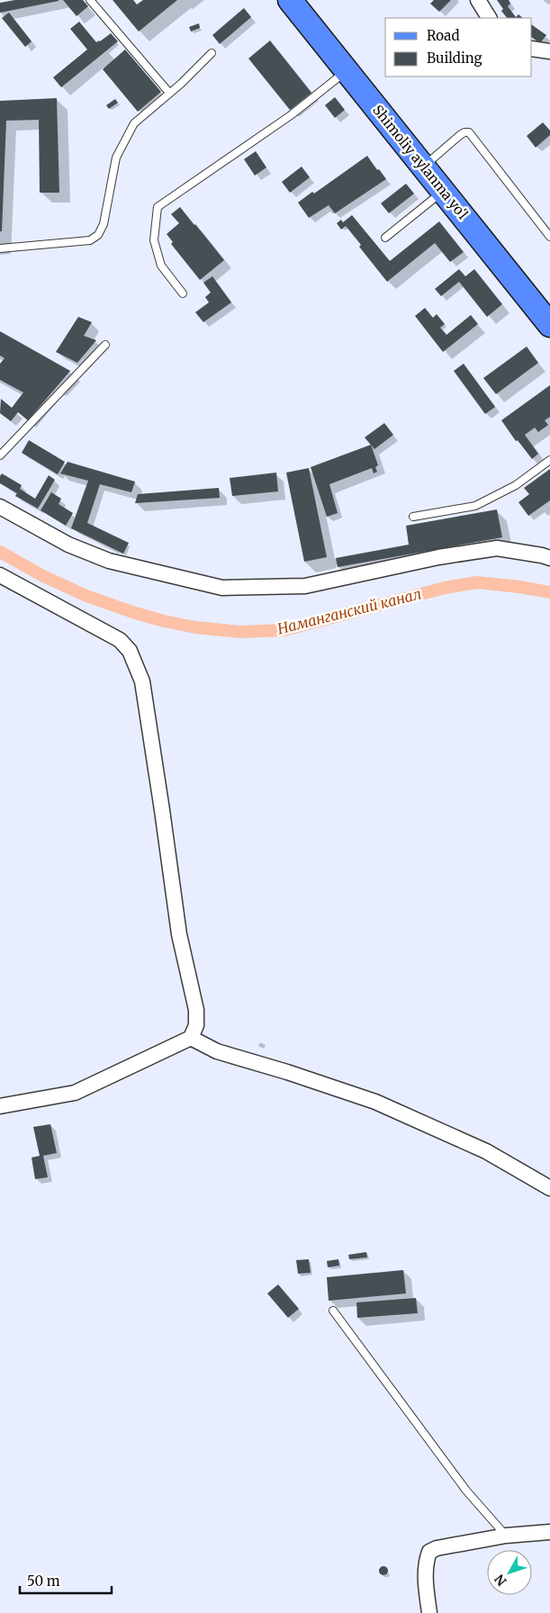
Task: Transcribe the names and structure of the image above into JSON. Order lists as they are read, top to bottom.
{
  "streets": {
    "main road": ["Shimoliy aylanma yoʻl"]
  },
  "water": ["Наманганский канал"],
  "legend": ["Road", "Building"],
  "scale_bar": "50 m",
  "north": "bottom left"
}
